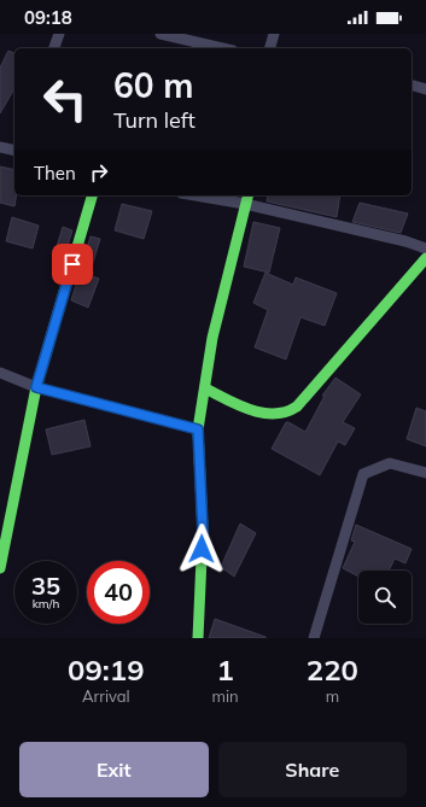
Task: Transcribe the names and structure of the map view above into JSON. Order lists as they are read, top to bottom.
{
  "page": {
    "status": "09:18",
    "turn": ["60 m", "Turn left"],
    "then": "Then",
    "speed": "35 km/h",
    "limit": "40",
    "eta": [
      "09:19",
      "Arrival",
      "1",
      "min",
      "220",
      "m"
    ],
    "buttons": ["Exit", "Share"]
  }
}
